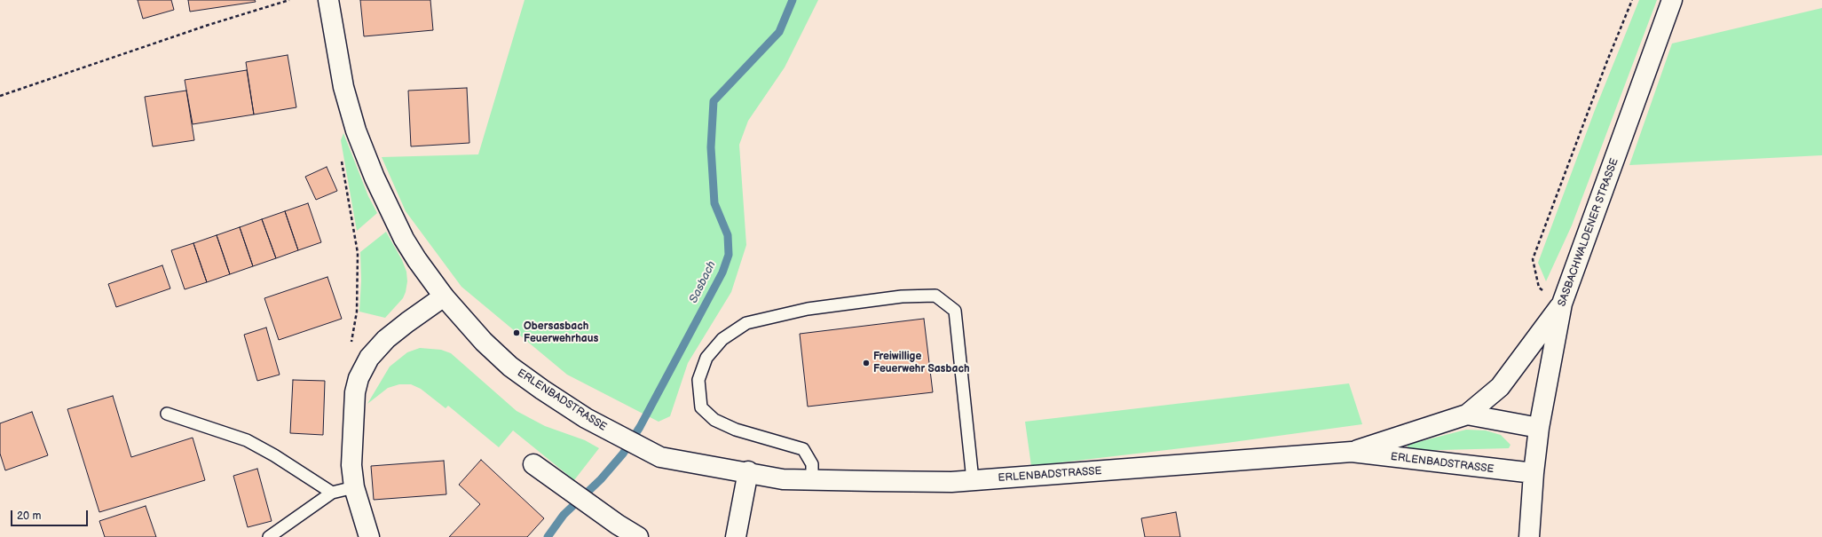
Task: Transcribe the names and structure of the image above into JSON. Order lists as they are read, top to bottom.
{
  "streets": {
    "street": ["SASBACHWALDENER STRASSE", "ERLENBADSTRASSE"]
  },
  "crossings": [
    ["SASBACHWALDENER STRASSE", "ERLENBADSTRASSE"]
  ],
  "water": ["Sasbach"],
  "places": ["Obersasbach Feuerwehrhaus", "Freiwillige Feuerwehr Sasbach"],
  "scale_bar": "20 m"
}
